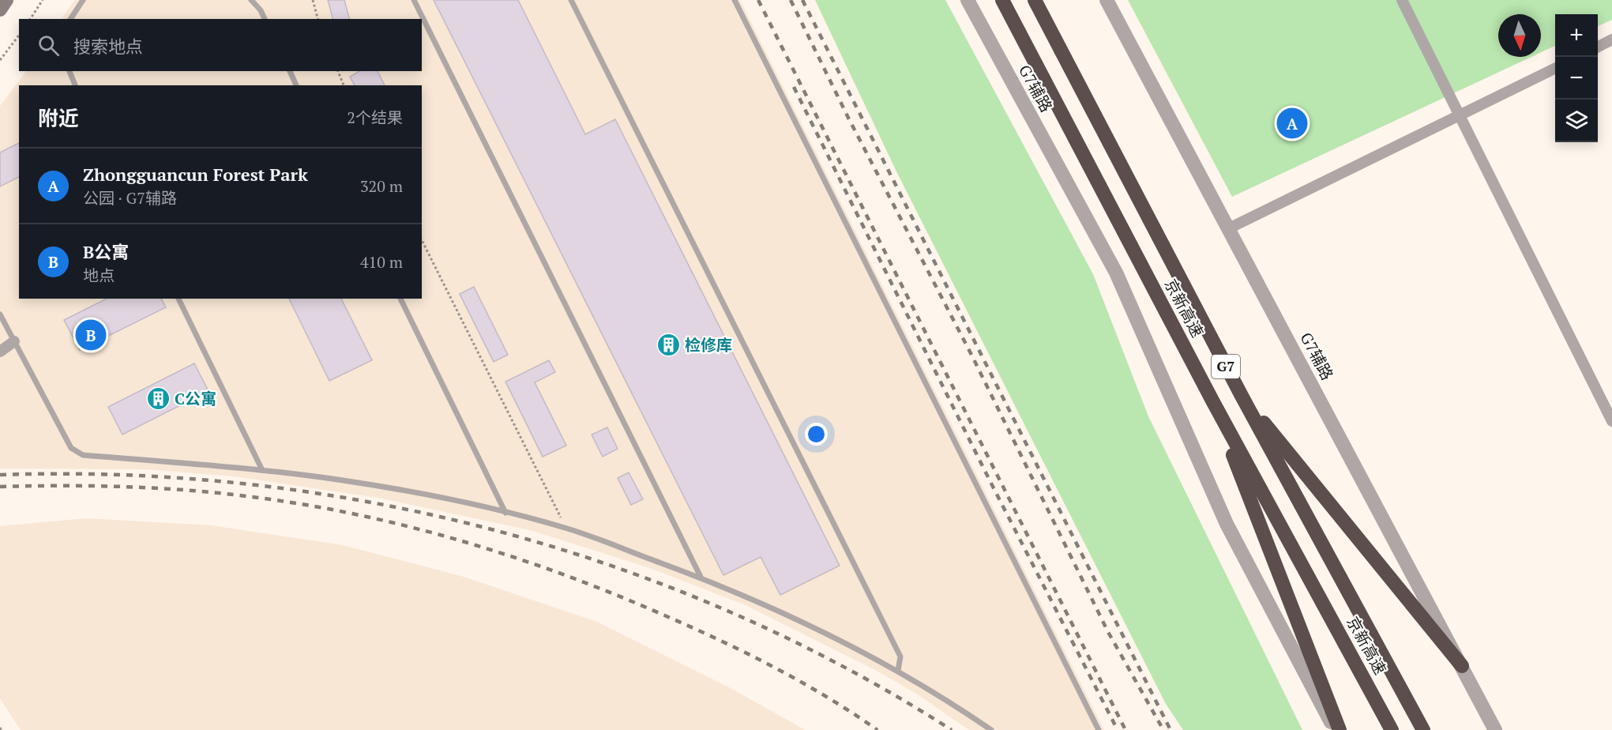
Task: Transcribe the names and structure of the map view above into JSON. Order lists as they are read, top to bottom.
{
  "streets": {
    "highway": ["京新高速", "G7"],
    "street": ["G7辅路"]
  },
  "places": {
    "building": ["检修库", "C公寓"]
  },
  "north": "bottom",
  "page": {
    "map_buttons": ["+", "−"],
    "search": "搜索地点",
    "heading": ["附近", "2个结果"],
    "pins": ["A", "B"],
    "list": [
      {
        "mark": "A",
        "name": "Zhongguancun Forest Park",
        "note": "公园 · G7辅路",
        "value": "320 m"
      },
      {
        "mark": "B",
        "name": "B公寓",
        "note": "地点",
        "value": "410 m"
      }
    ]
  }
}
